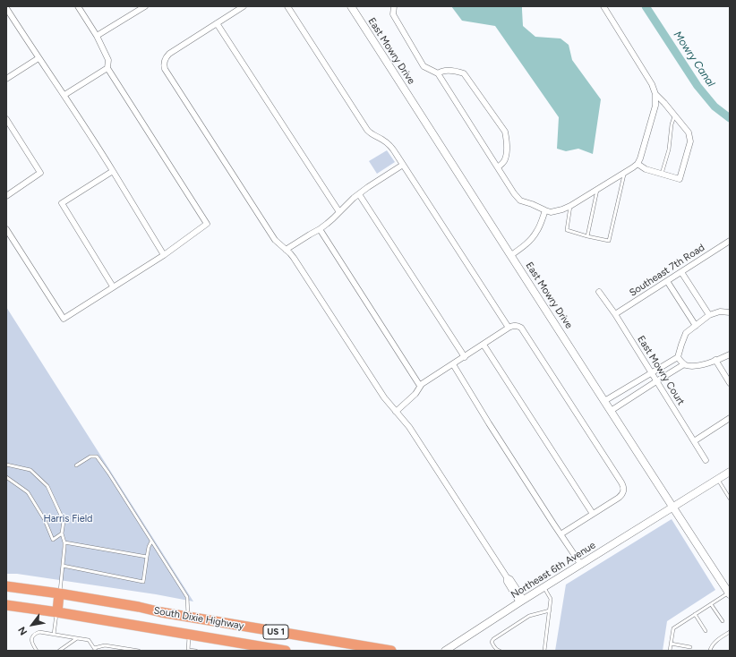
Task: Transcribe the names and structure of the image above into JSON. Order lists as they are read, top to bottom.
{
  "streets": {
    "highway": ["South Dixie Highway", "US 1"],
    "street": [
      "East Mowry Drive",
      "Southeast 7th Road",
      "East Mowry Court",
      "Northeast 6th Avenue"
    ]
  },
  "crossings": [
    ["East Mowry Drive", "Northeast 6th Avenue"],
    ["Southeast 7th Road", "East Mowry Court"]
  ],
  "water": ["Mowry Canal"],
  "parks": ["Harris Field"],
  "north": "bottom left"
}
